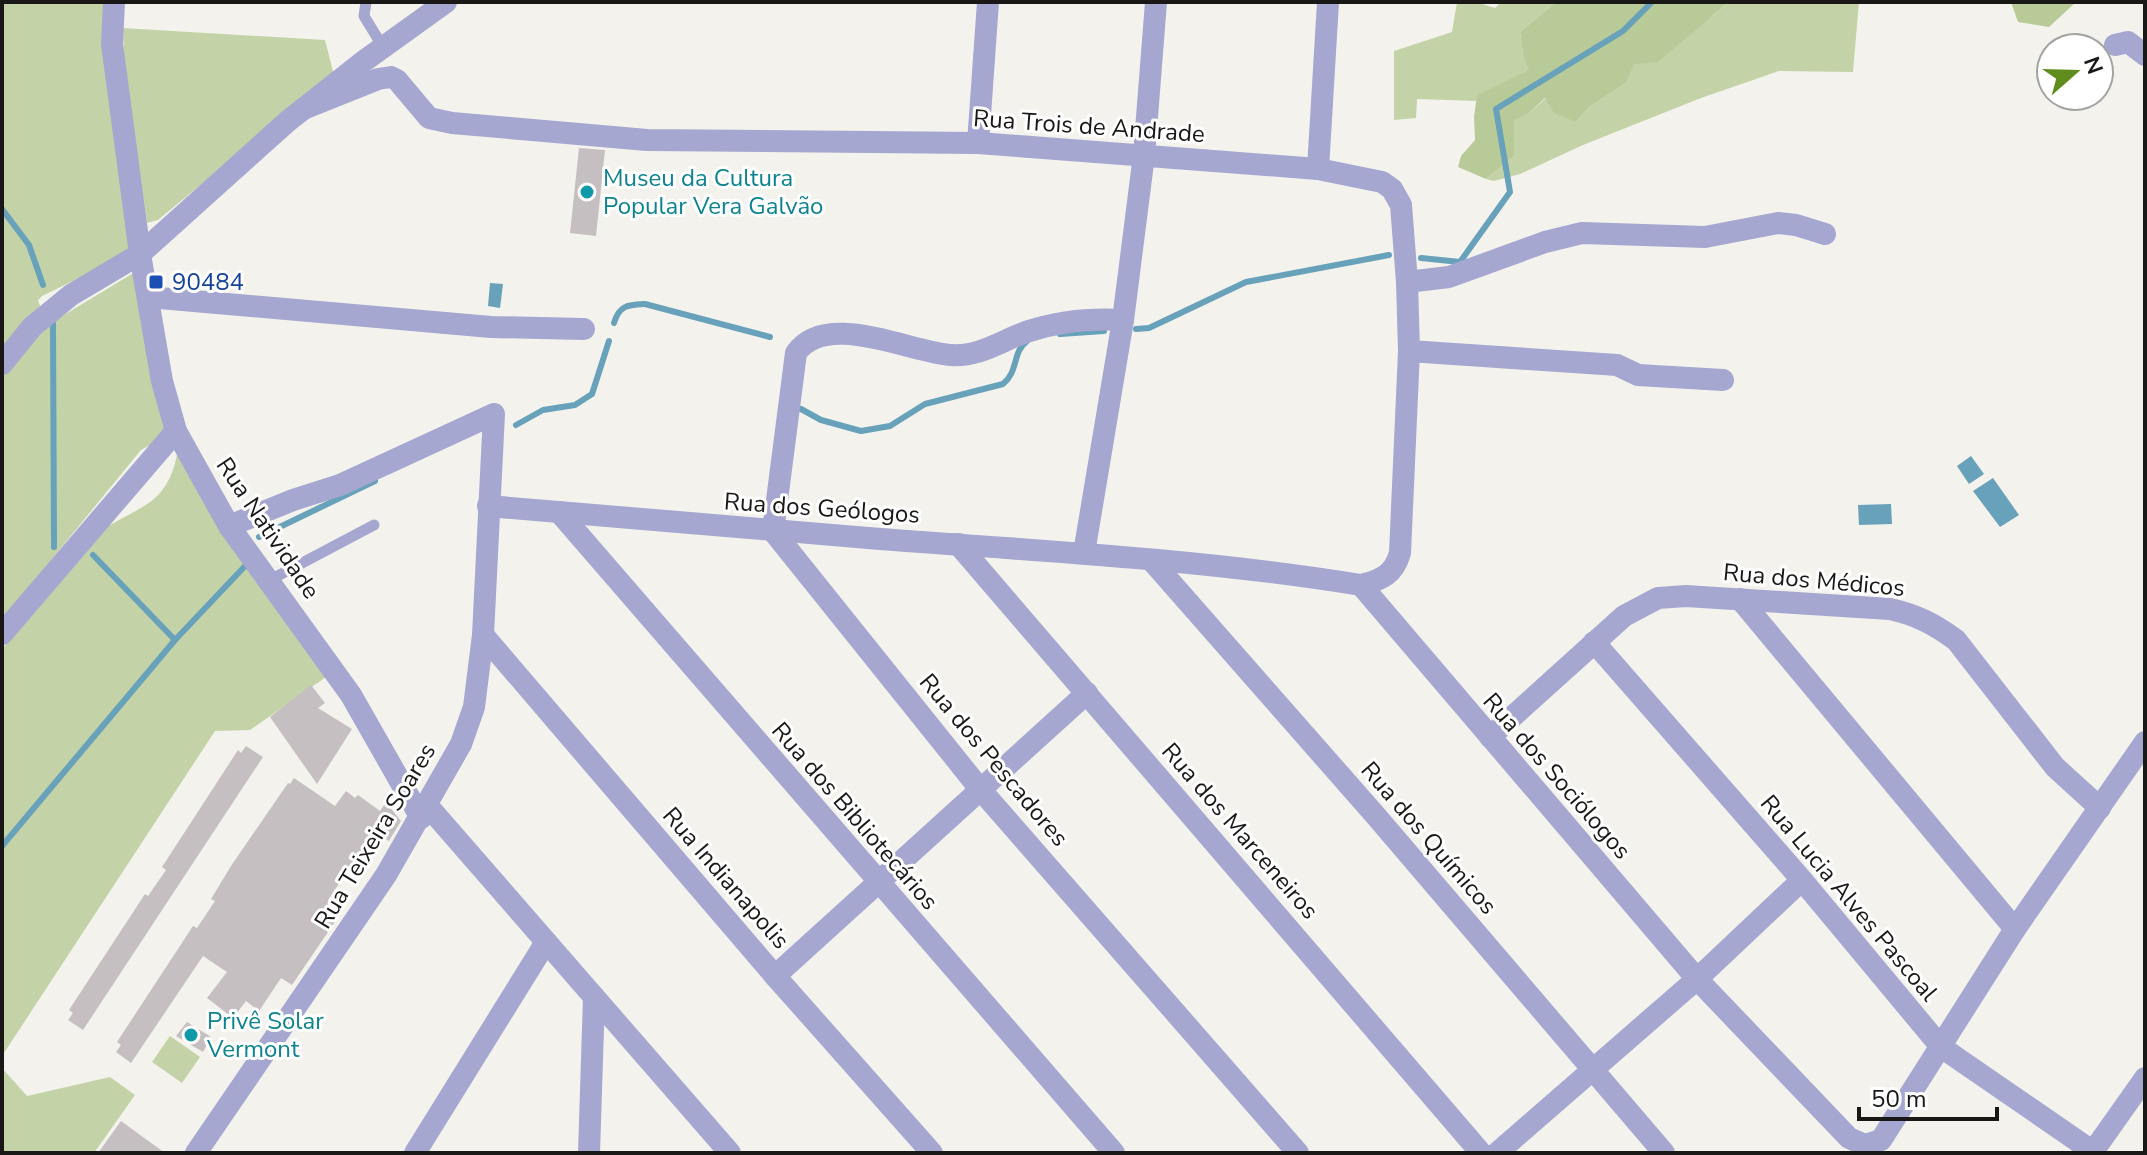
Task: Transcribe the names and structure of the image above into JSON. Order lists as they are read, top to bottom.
{
  "streets": {
    "street": [
      "Rua Trois de Andrade",
      "Rua dos Geólogos",
      "Rua Natividade",
      "Rua dos Médicos",
      "Rua dos Pescadores",
      "Rua dos Sociólogos",
      "Rua dos Bibliotecários",
      "Rua dos Marceneiros",
      "Rua Teixeira Soares",
      "Rua dos Químicos",
      "Rua Indianapolis",
      "Rua Lucia Alves Pascoal"
    ]
  },
  "crossings": [
    ["Rua Trois de Andrade", "Rua dos Sociólogos"],
    ["Rua dos Geólogos", "Rua dos Pescadores"],
    ["Rua dos Geólogos", "Rua dos Bibliotecários"],
    ["Rua dos Geólogos", "Rua dos Marceneiros"],
    ["Rua dos Geólogos", "Rua Teixeira Soares"],
    ["Rua dos Geólogos", "Rua dos Químicos"],
    ["Rua Natividade", "Rua Teixeira Soares"],
    ["Rua dos Médicos", "Rua dos Sociólogos"],
    ["Rua dos Médicos", "Rua Lucia Alves Pascoal"],
    ["Rua dos Sociólogos", "Rua Lucia Alves Pascoal"],
    ["Rua Teixeira Soares", "Rua Indianapolis"]
  ],
  "places": {
    "other": ["Museu da Cultura Popular Vera Galvão", "Privê Solar Vermont"],
    "transit": ["90484"]
  },
  "scale_bar": "50 m",
  "north": "right"
}
